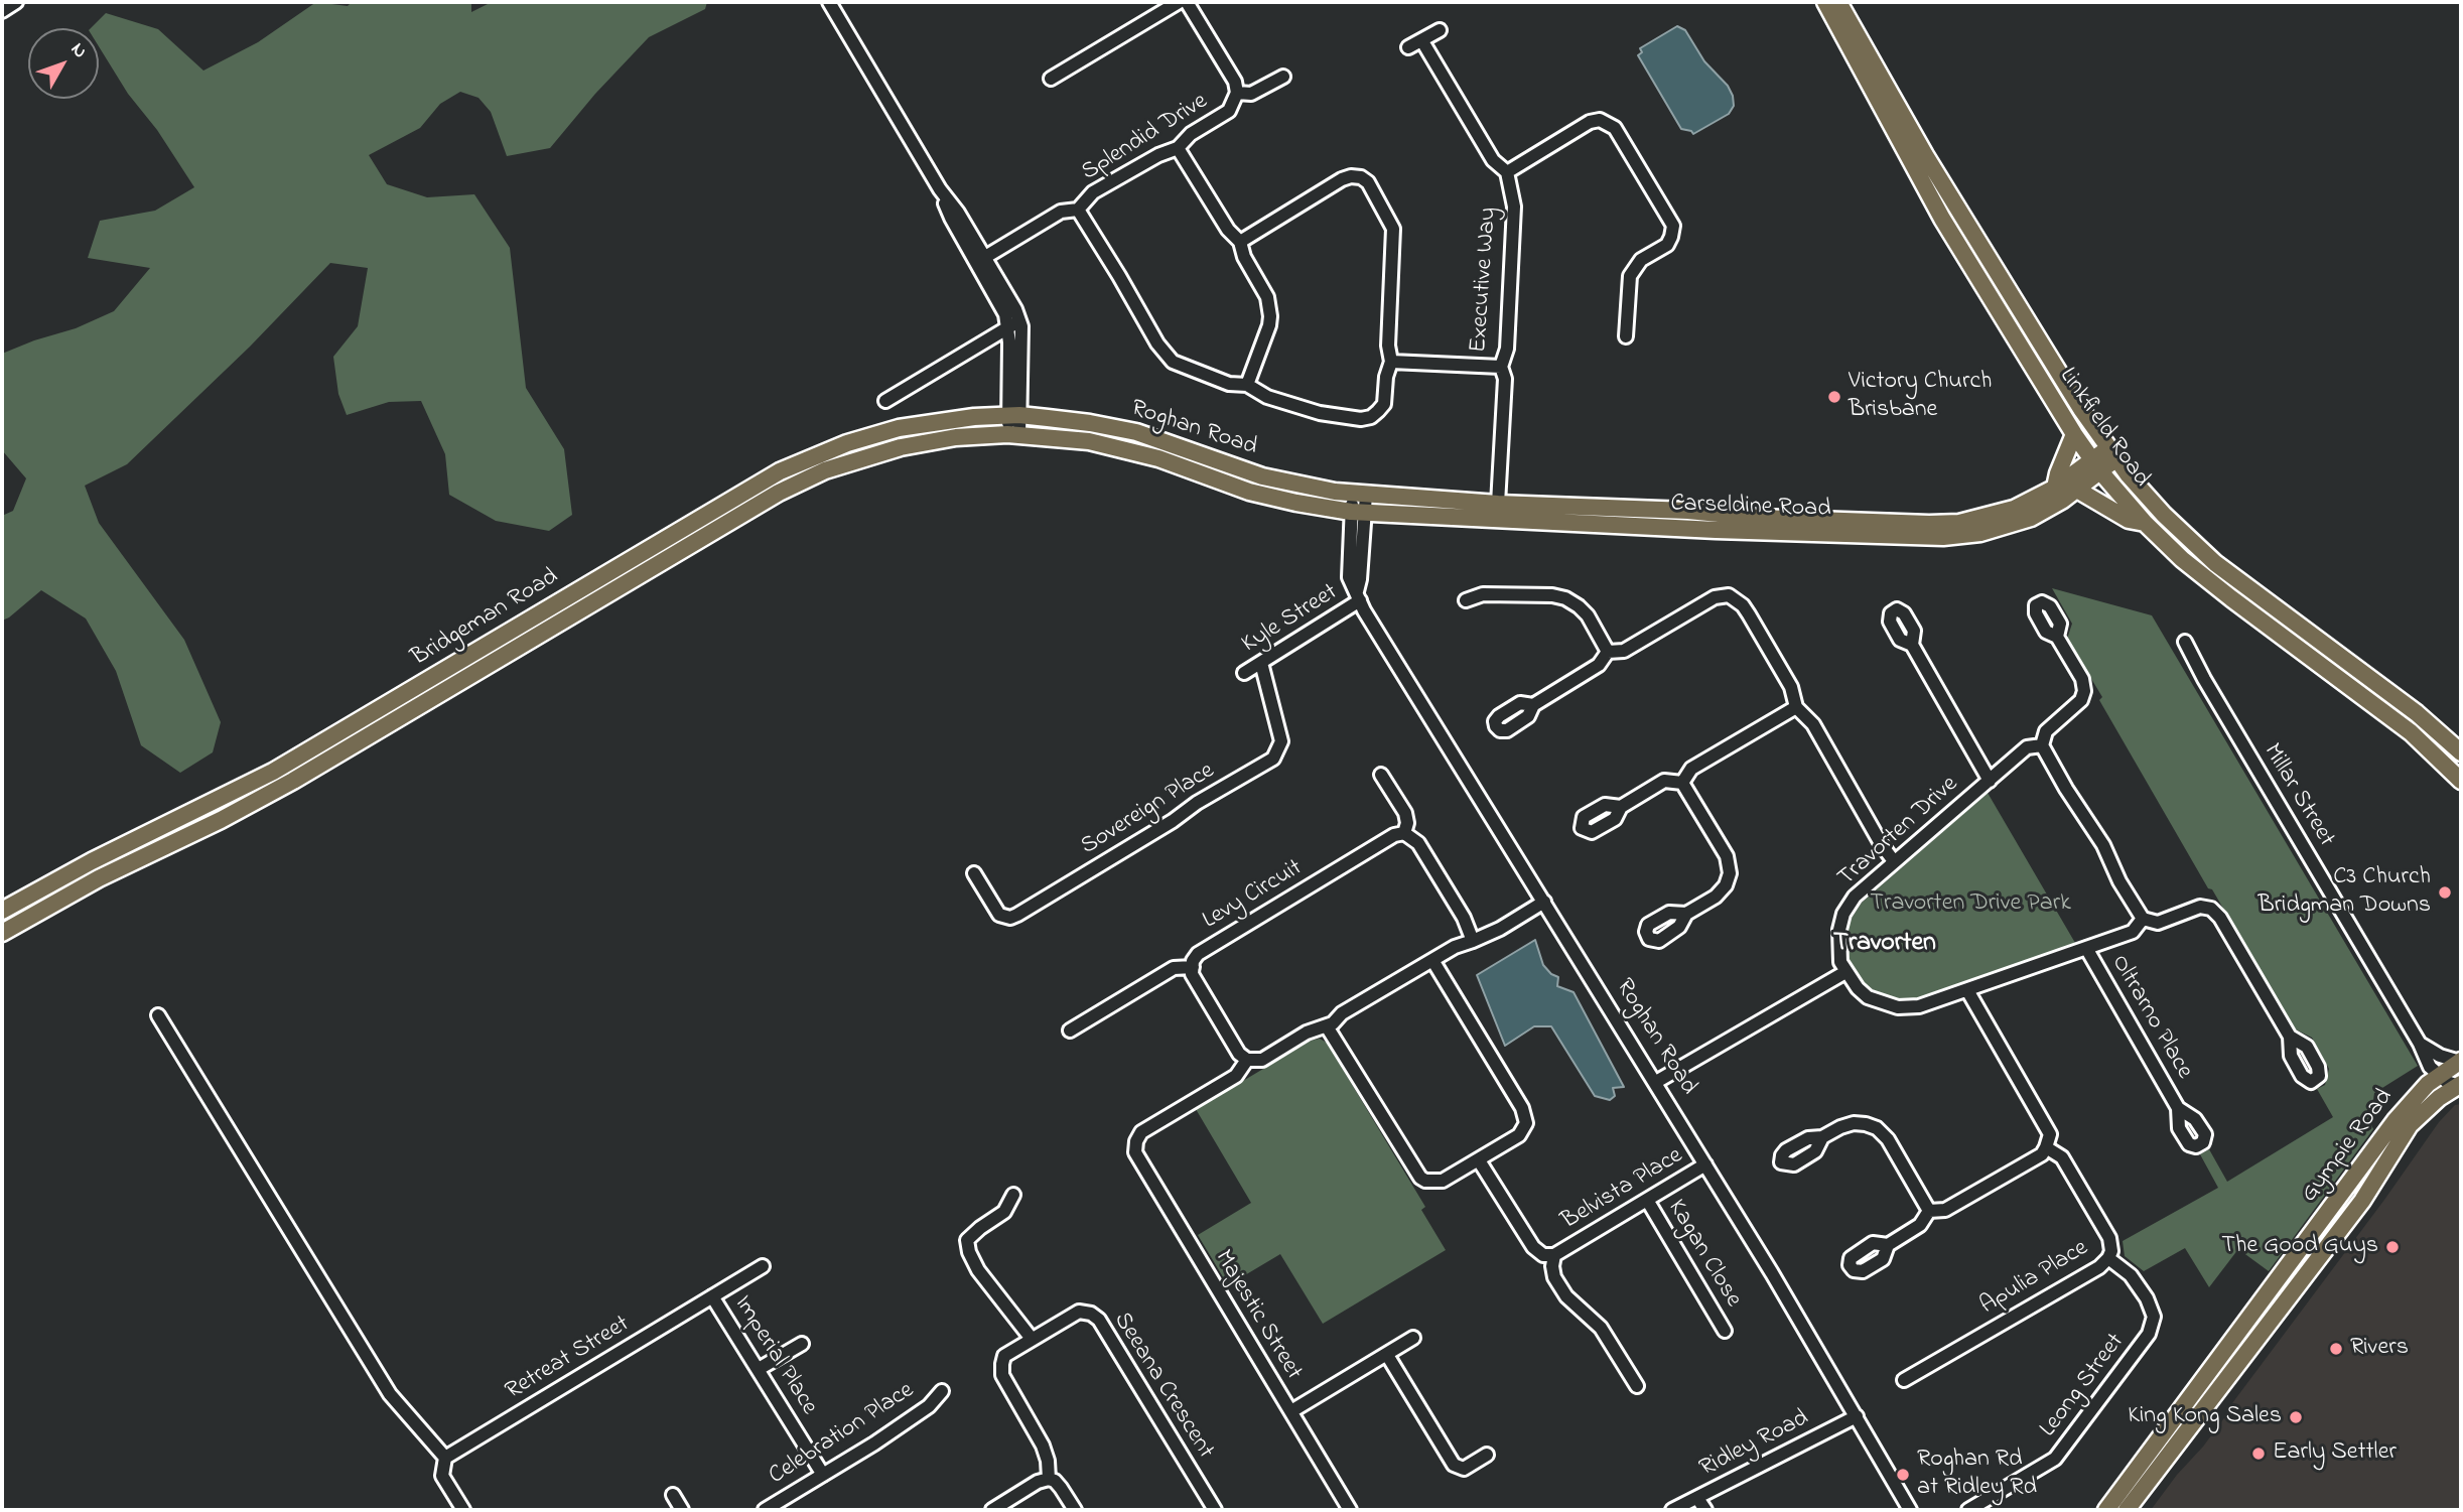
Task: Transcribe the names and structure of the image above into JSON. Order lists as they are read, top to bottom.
{
  "streets": {
    "main road": [
      "Linkfield Road",
      "Roghan Road",
      "Carseldine Road",
      "Bridgeman Road",
      "Gympie Road"
    ],
    "street": [
      "Splendid Drive",
      "Executive Way",
      "Kyle Street",
      "Millar Street",
      "Sovereign Place",
      "Travorten Drive",
      "Levy Circuit",
      "Oltrarno Place",
      "Belvista Place",
      "Kagan Close",
      "Apulia Place",
      "Majestic Street",
      "Imperial Place",
      "Retreat Street",
      "Seeana Crescent",
      "Leong Street",
      "Celebration Place",
      "Ridley Road"
    ]
  },
  "crossings": [
    ["Executive Way", "Carseldine Road"],
    ["Linkfield Road", "Carseldine Road"],
    ["Roghan Road", "Carseldine Road"],
    ["Roghan Road", "Bridgeman Road"],
    ["Roghan Road", "Kyle Street"],
    ["Roghan Road", "Belvista Place"],
    ["Roghan Road", "Ridley Road"],
    ["Kyle Street", "Sovereign Place"],
    ["Millar Street", "Gympie Road"],
    ["Levy Circuit", "Majestic Street"],
    ["Belvista Place", "Kagan Close"],
    ["Apulia Place", "Leong Street"],
    ["Imperial Place", "Retreat Street"],
    ["Imperial Place", "Celebration Place"]
  ],
  "districts": ["Travorten"],
  "parks": ["Travorten Drive Park"],
  "places": [
    "Victory Church Brisbane",
    "C3 Church Bridgman Downs",
    "The Good Guys",
    "Rivers",
    "King Kong Sales",
    "Early Settler",
    "Roghan Rd at Ridley Rd"
  ],
  "north": "top right"
}
